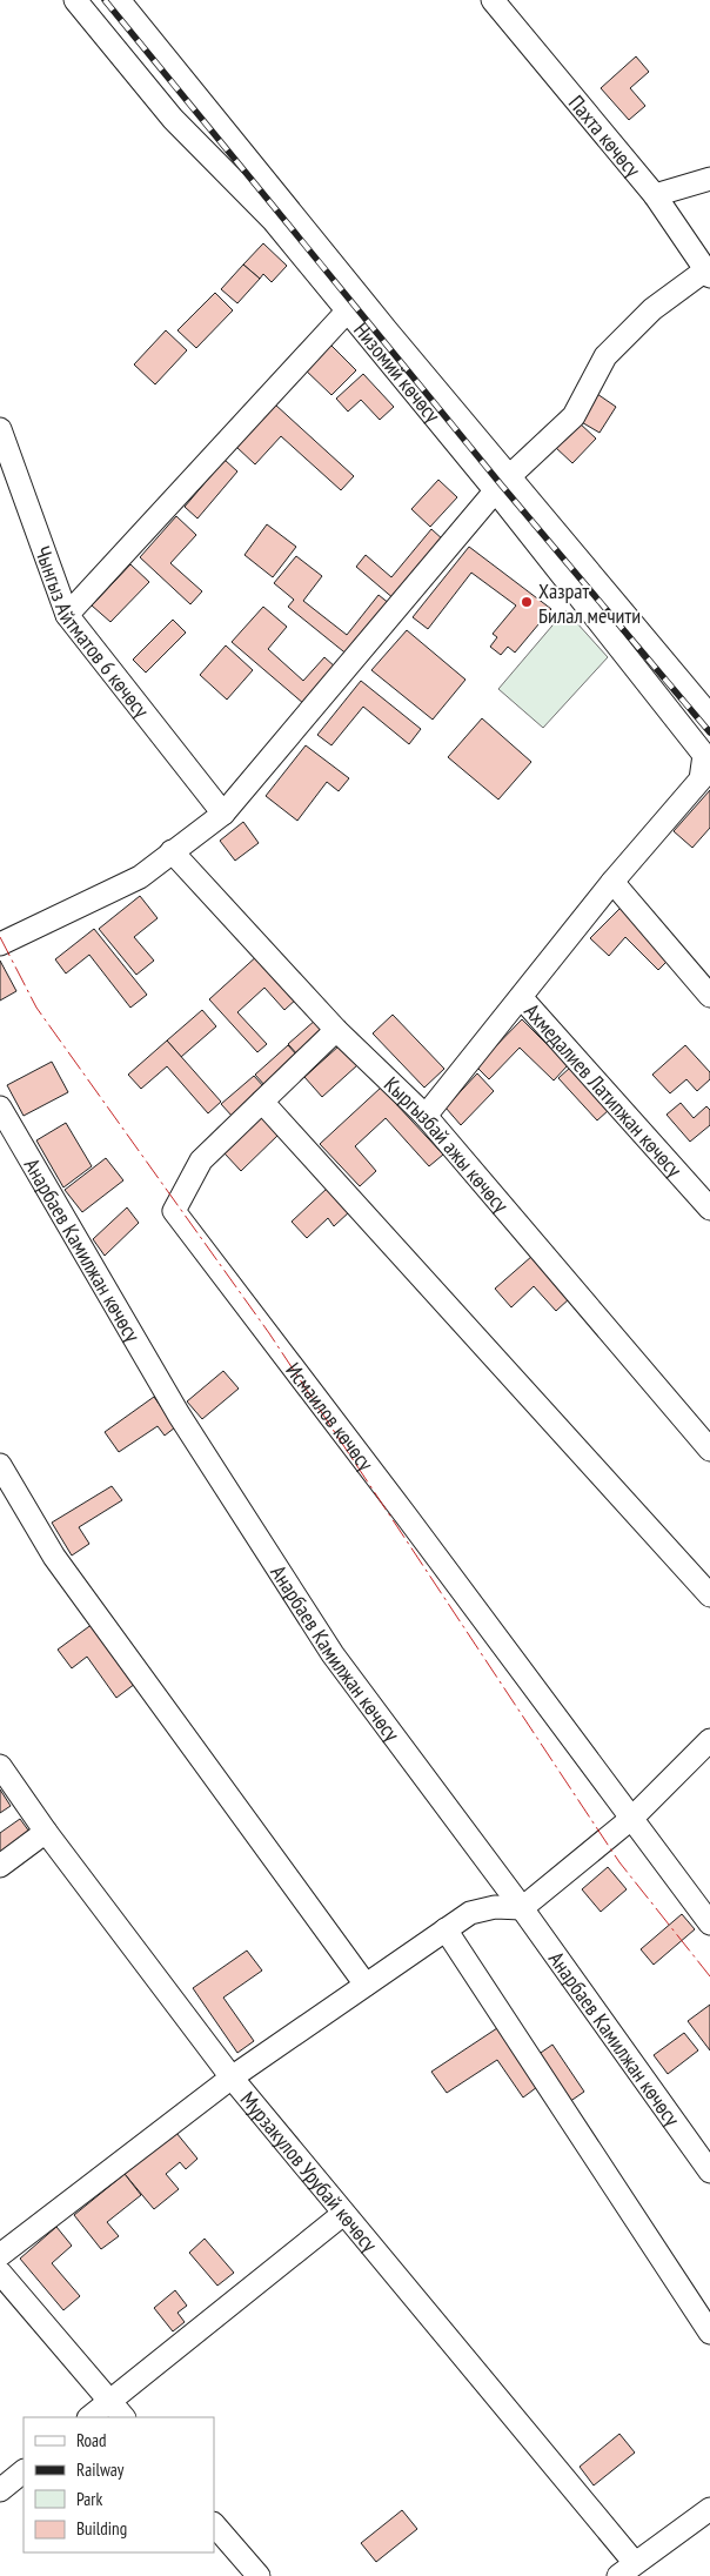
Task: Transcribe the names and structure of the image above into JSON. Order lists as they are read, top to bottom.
{
  "streets": {
    "street": [
      "Пахта көчөсү",
      "Низомий көчөсү",
      "Чынгыз Айтматов 6 көчөсү",
      "Ахмедалиев Латипжан көчөсү",
      "Кыргызбай ажы көчөсү",
      "Анарбаев Камилжан көчөсү",
      "Исмаилов көчөсү",
      "Мурзакулов Урубай көчөсү"
    ]
  },
  "crossings": [
    ["Кыргызбай ажы көчөсү", "Исмаилов көчөсү"]
  ],
  "places": ["Хазрат Билал мечити"],
  "legend": [
    "Road",
    "Railway",
    "Park",
    "Building"
  ]
}
